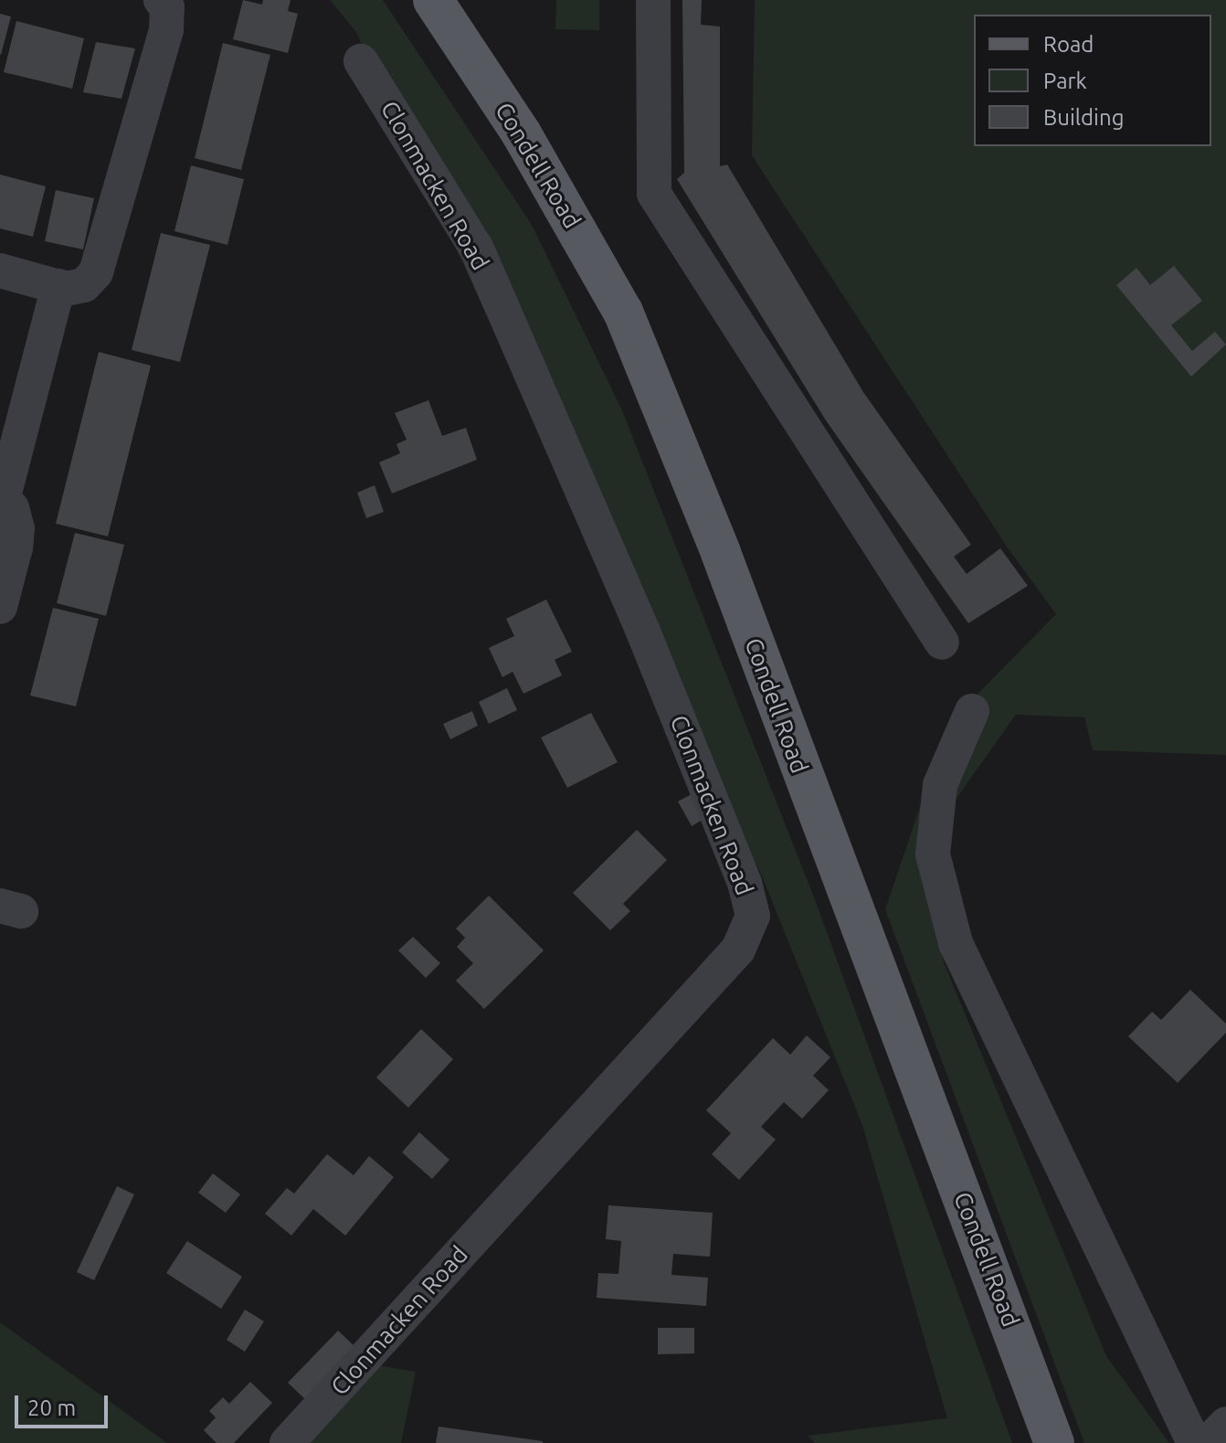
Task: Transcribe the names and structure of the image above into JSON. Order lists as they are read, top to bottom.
{
  "streets": {
    "main road": ["Condell Road"],
    "street": ["Clonmacken Road"]
  },
  "legend": ["Road", "Park", "Building"],
  "scale_bar": "20 m"
}
